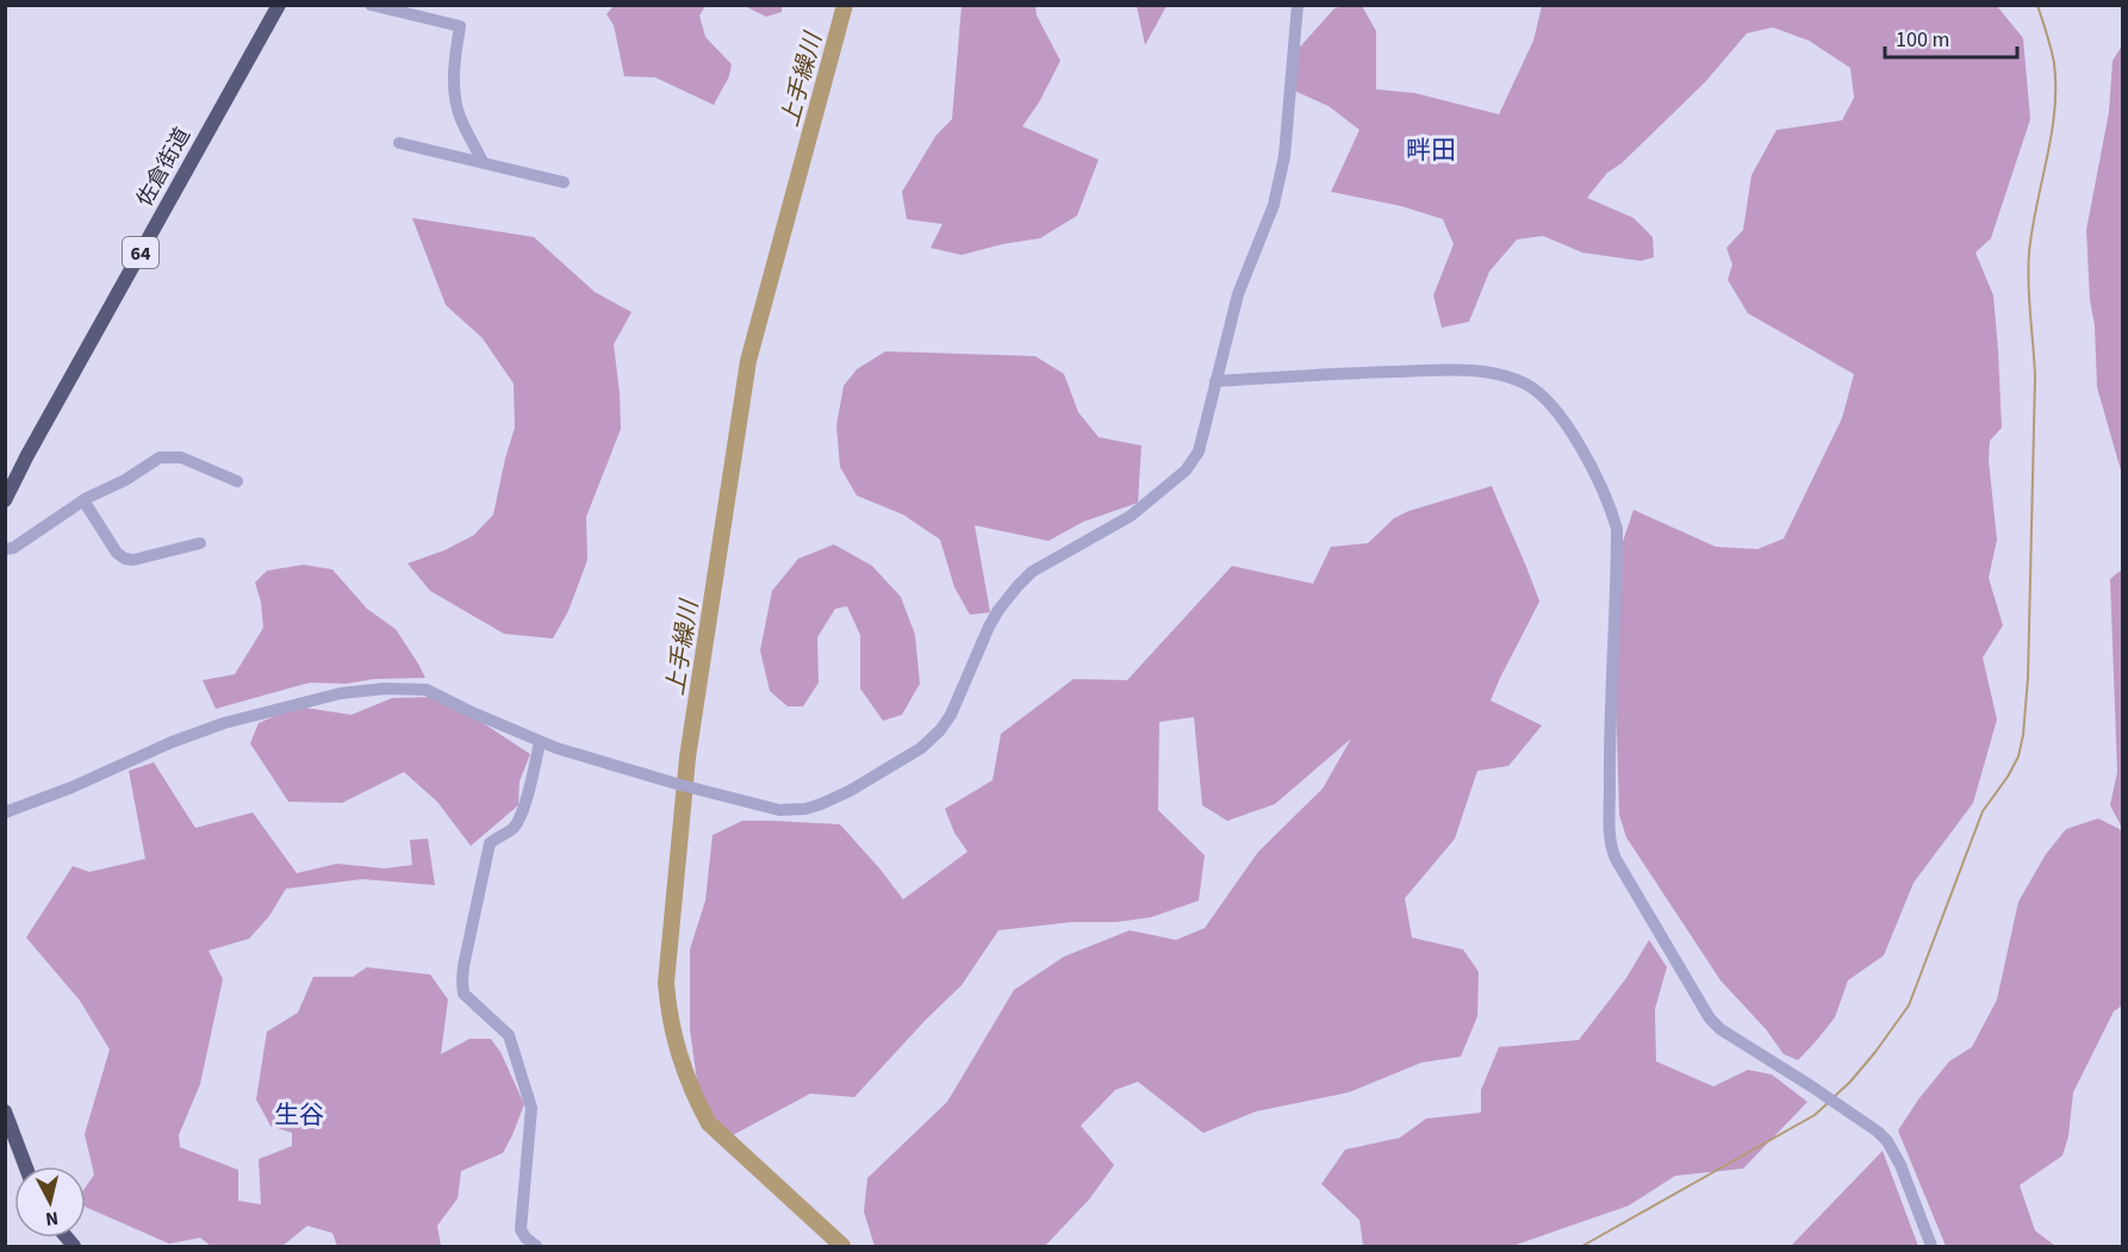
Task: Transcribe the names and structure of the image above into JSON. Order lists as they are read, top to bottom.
{
  "streets": {
    "main road": ["佐倉街道", "64"]
  },
  "districts": ["畔田", "生谷"],
  "water": ["上手繰川"],
  "scale_bar": "100 m",
  "north": "bottom"
}
